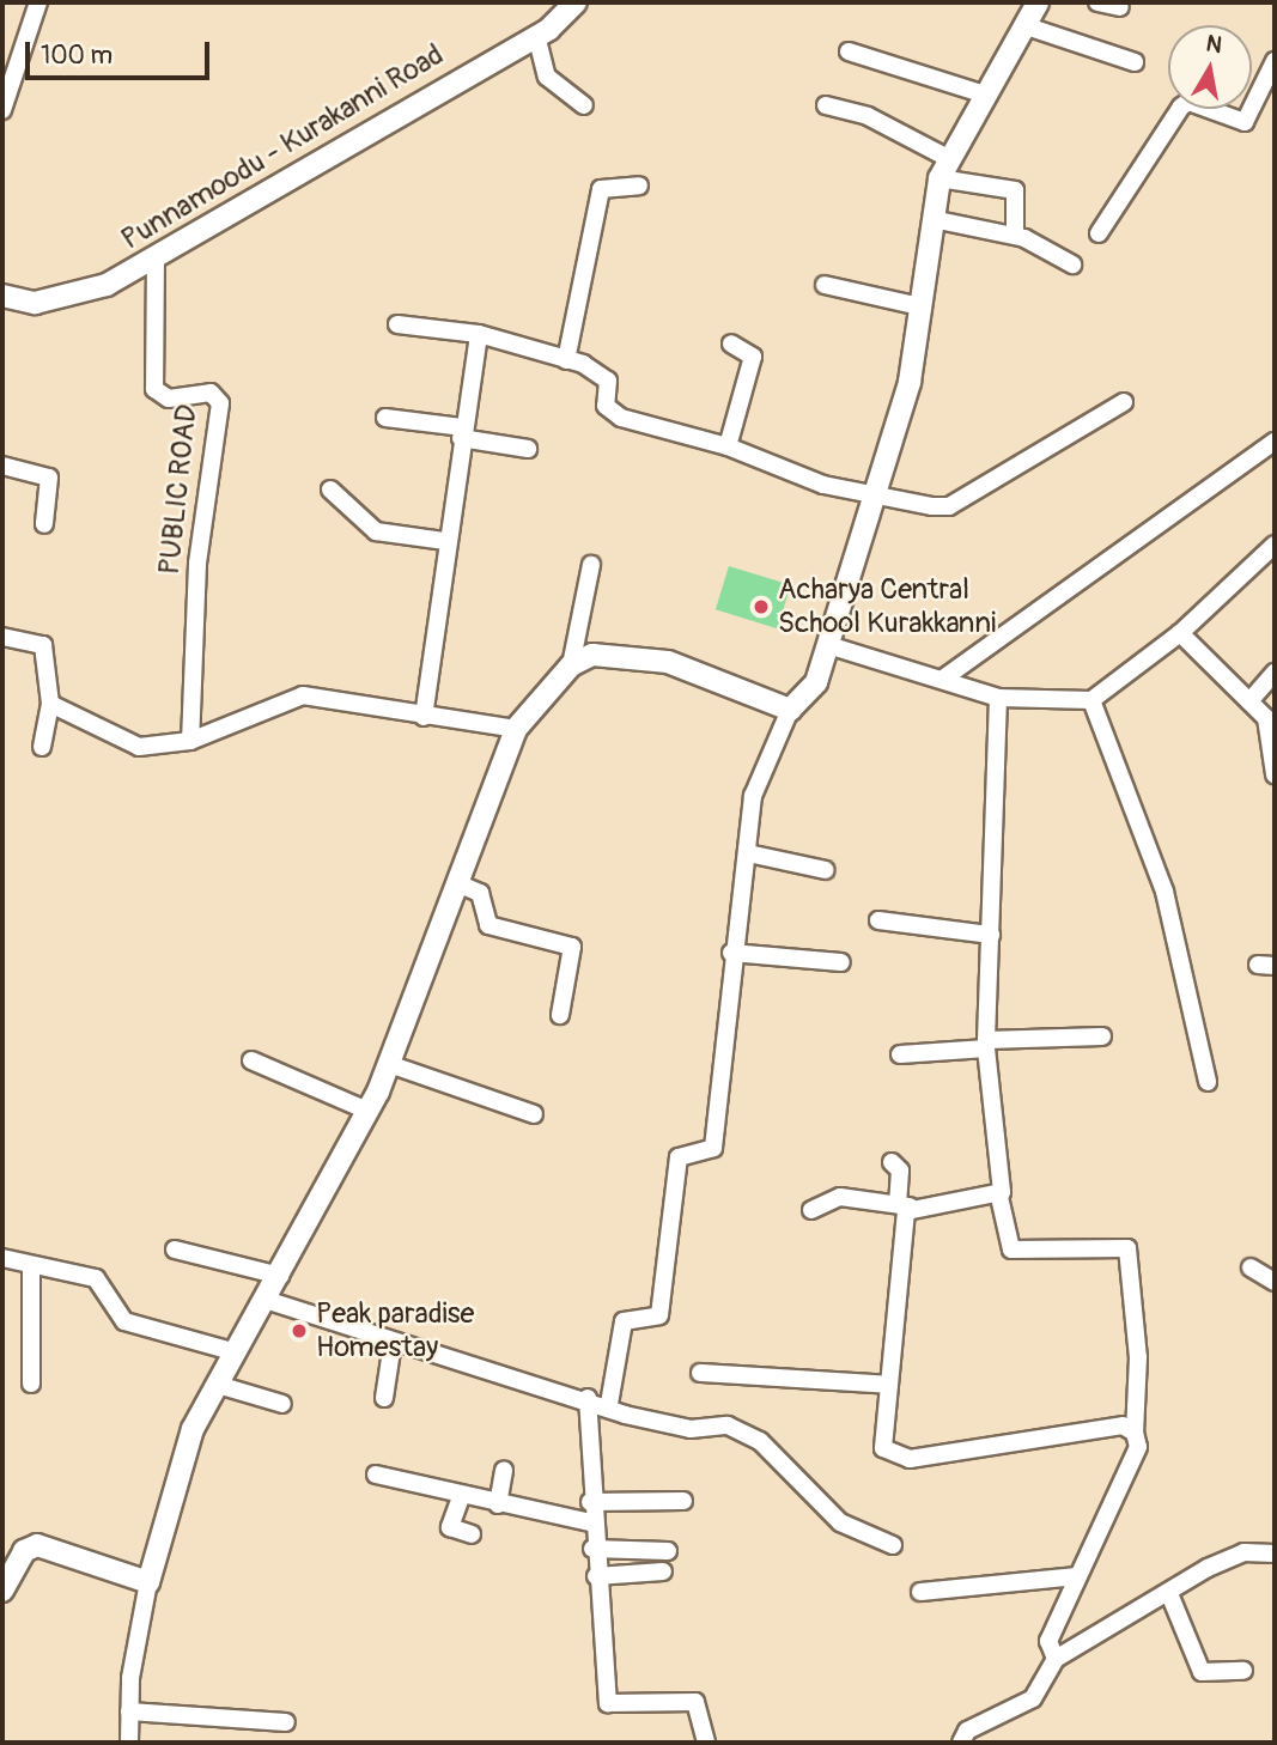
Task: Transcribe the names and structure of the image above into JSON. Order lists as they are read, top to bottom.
{
  "streets": {
    "main road": ["Punnamoodu - Kurakanni Road"],
    "street": ["PUBLIC ROAD"]
  },
  "crossings": [
    ["Punnamoodu - Kurakanni Road", "PUBLIC ROAD"]
  ],
  "places": ["Acharya Central School Kurakkanni", "Peak paradise Homestay"],
  "scale_bar": "100 m",
  "north": "top"
}
